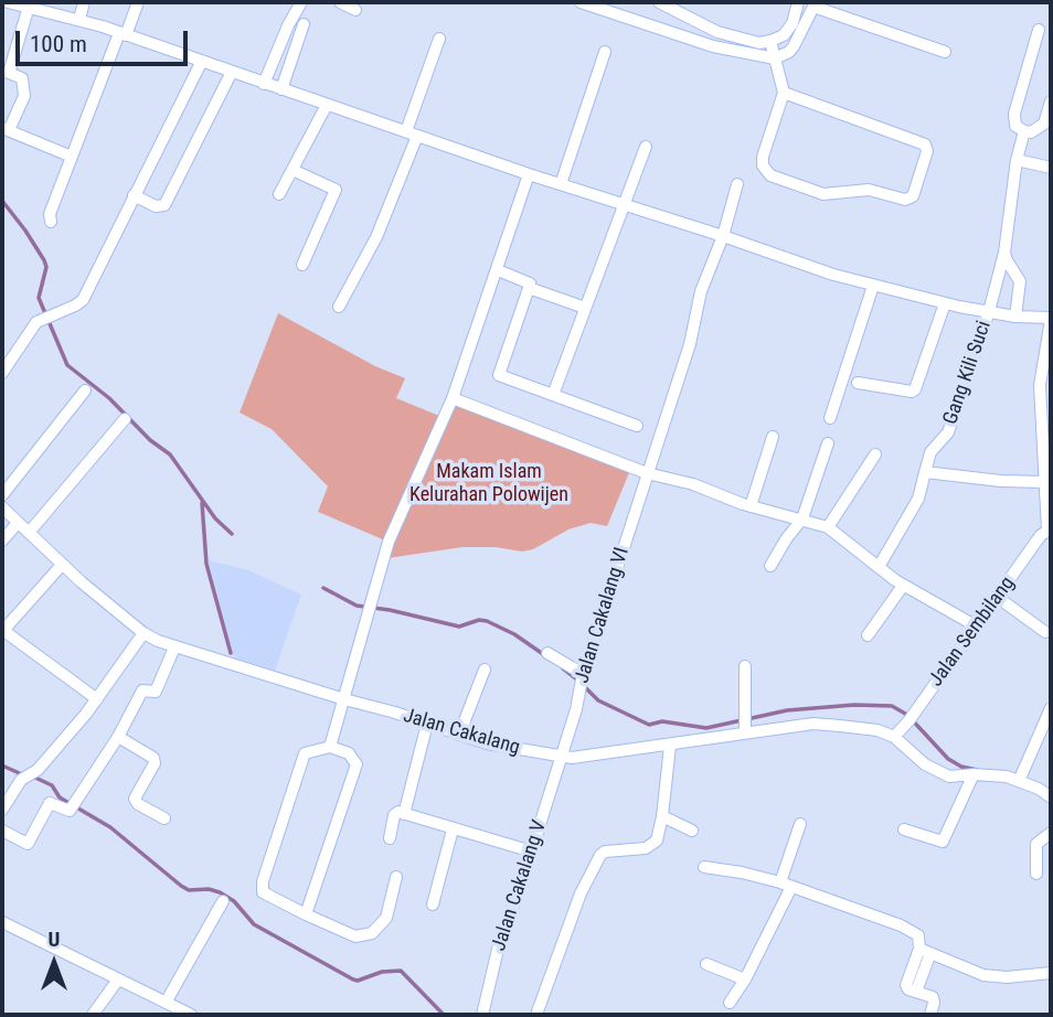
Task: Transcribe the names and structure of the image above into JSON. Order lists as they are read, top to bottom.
{
  "streets": {
    "street": [
      "Gang Kili Suci",
      "Jalan Cakalang VI",
      "Jalan Sembilang",
      "Jalan Cakalang",
      "Jalan Cakalang V"
    ]
  },
  "crossings": [
    ["Jalan Cakalang VI", "Jalan Cakalang"],
    ["Jalan Cakalang VI", "Jalan Cakalang V"],
    ["Jalan Sembilang", "Jalan Cakalang"],
    ["Jalan Cakalang", "Jalan Cakalang V"]
  ],
  "parks": ["Makam Islam Kelurahan Polowijen"],
  "scale_bar": "100 m",
  "north": "top"
}
